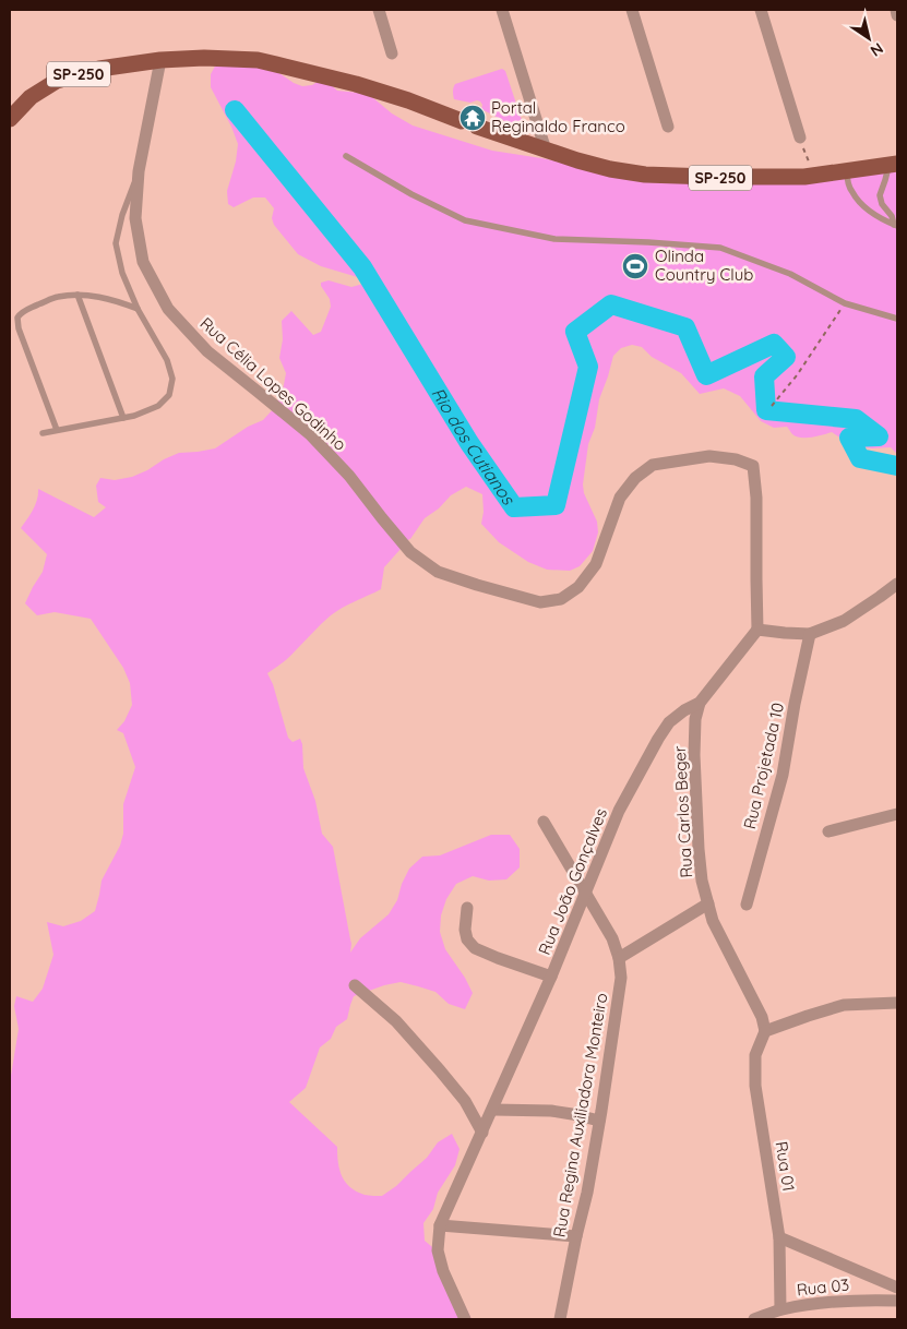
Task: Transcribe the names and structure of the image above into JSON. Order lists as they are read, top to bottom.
{
  "streets": {
    "main road": ["SP-250"],
    "street": [
      "Rua Célia Lopes Godinho",
      "Rua Projetada 10",
      "Rua Carlos Beger",
      "Rua João Gonçalves",
      "Rua Regina Auxiliadora Monteiro",
      "Rua 01",
      "Rua 03"
    ]
  },
  "crossings": [
    ["SP-250", "Rua Célia Lopes Godinho"],
    ["Rua Célia Lopes Godinho", "Rua João Gonçalves"],
    ["Rua Carlos Beger", "Rua João Gonçalves"],
    ["Rua Carlos Beger", "Rua 01"],
    ["Rua João Gonçalves", "Rua Regina Auxiliadora Monteiro"],
    ["Rua 01", "Rua 03"]
  ],
  "water": ["Rio dos Cutianos"],
  "places": {
    "temple": ["Portal Reginaldo Franco"],
    "sports": ["Olinda Country Club"]
  },
  "north": "bottom right"
}
